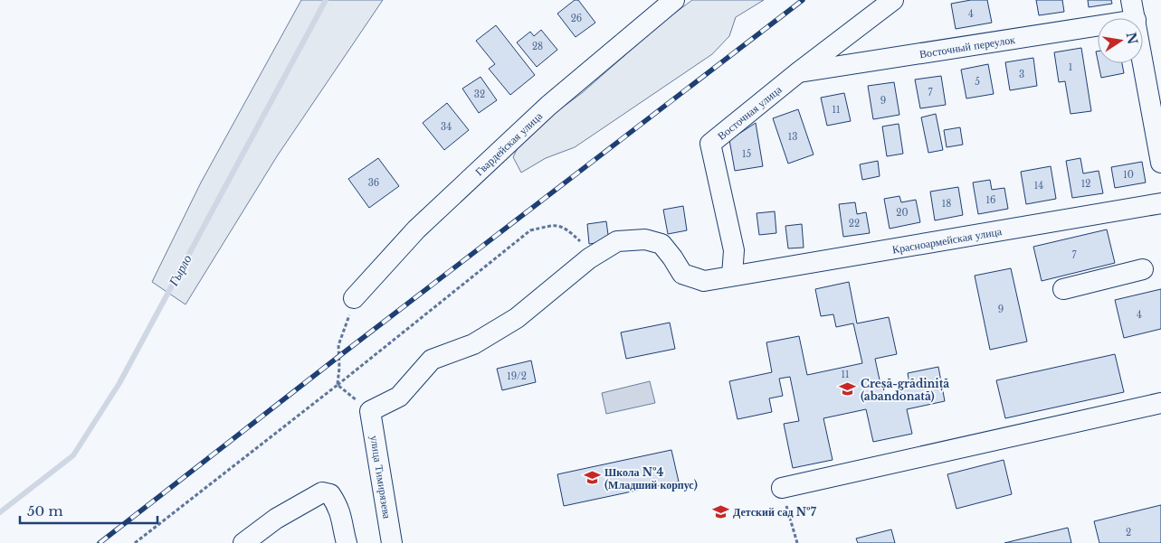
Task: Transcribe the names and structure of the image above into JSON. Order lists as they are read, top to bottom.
{
  "streets": {
    "street": [
      "Восточный переулок",
      "Восточная улица",
      "Гвардейская улица",
      "Красноармейская улица",
      "улица Тимирязева"
    ]
  },
  "crossings": [
    ["Восточный переулок", "Восточная улица"],
    ["Восточная улица", "Красноармейская улица"],
    ["Красноармейская улица", "улица Тимирязева"]
  ],
  "water": ["Гырло"],
  "places": {
    "school or university": ["Creșă-grădiniță (abandonată)", "Школа №4 (Младший корпус)", "Детский сад №7"]
  },
  "house_numbers": [
    "4",
    "26",
    "28",
    "1",
    "3",
    "5",
    "7",
    "32",
    "9",
    "11",
    "34",
    "13",
    "15",
    "10",
    "36",
    "12",
    "14",
    "16",
    "18",
    "20",
    "22",
    "7",
    "9",
    "4",
    "11",
    "19/2",
    "2"
  ],
  "scale_bar": "50 m",
  "north": "right"
}
